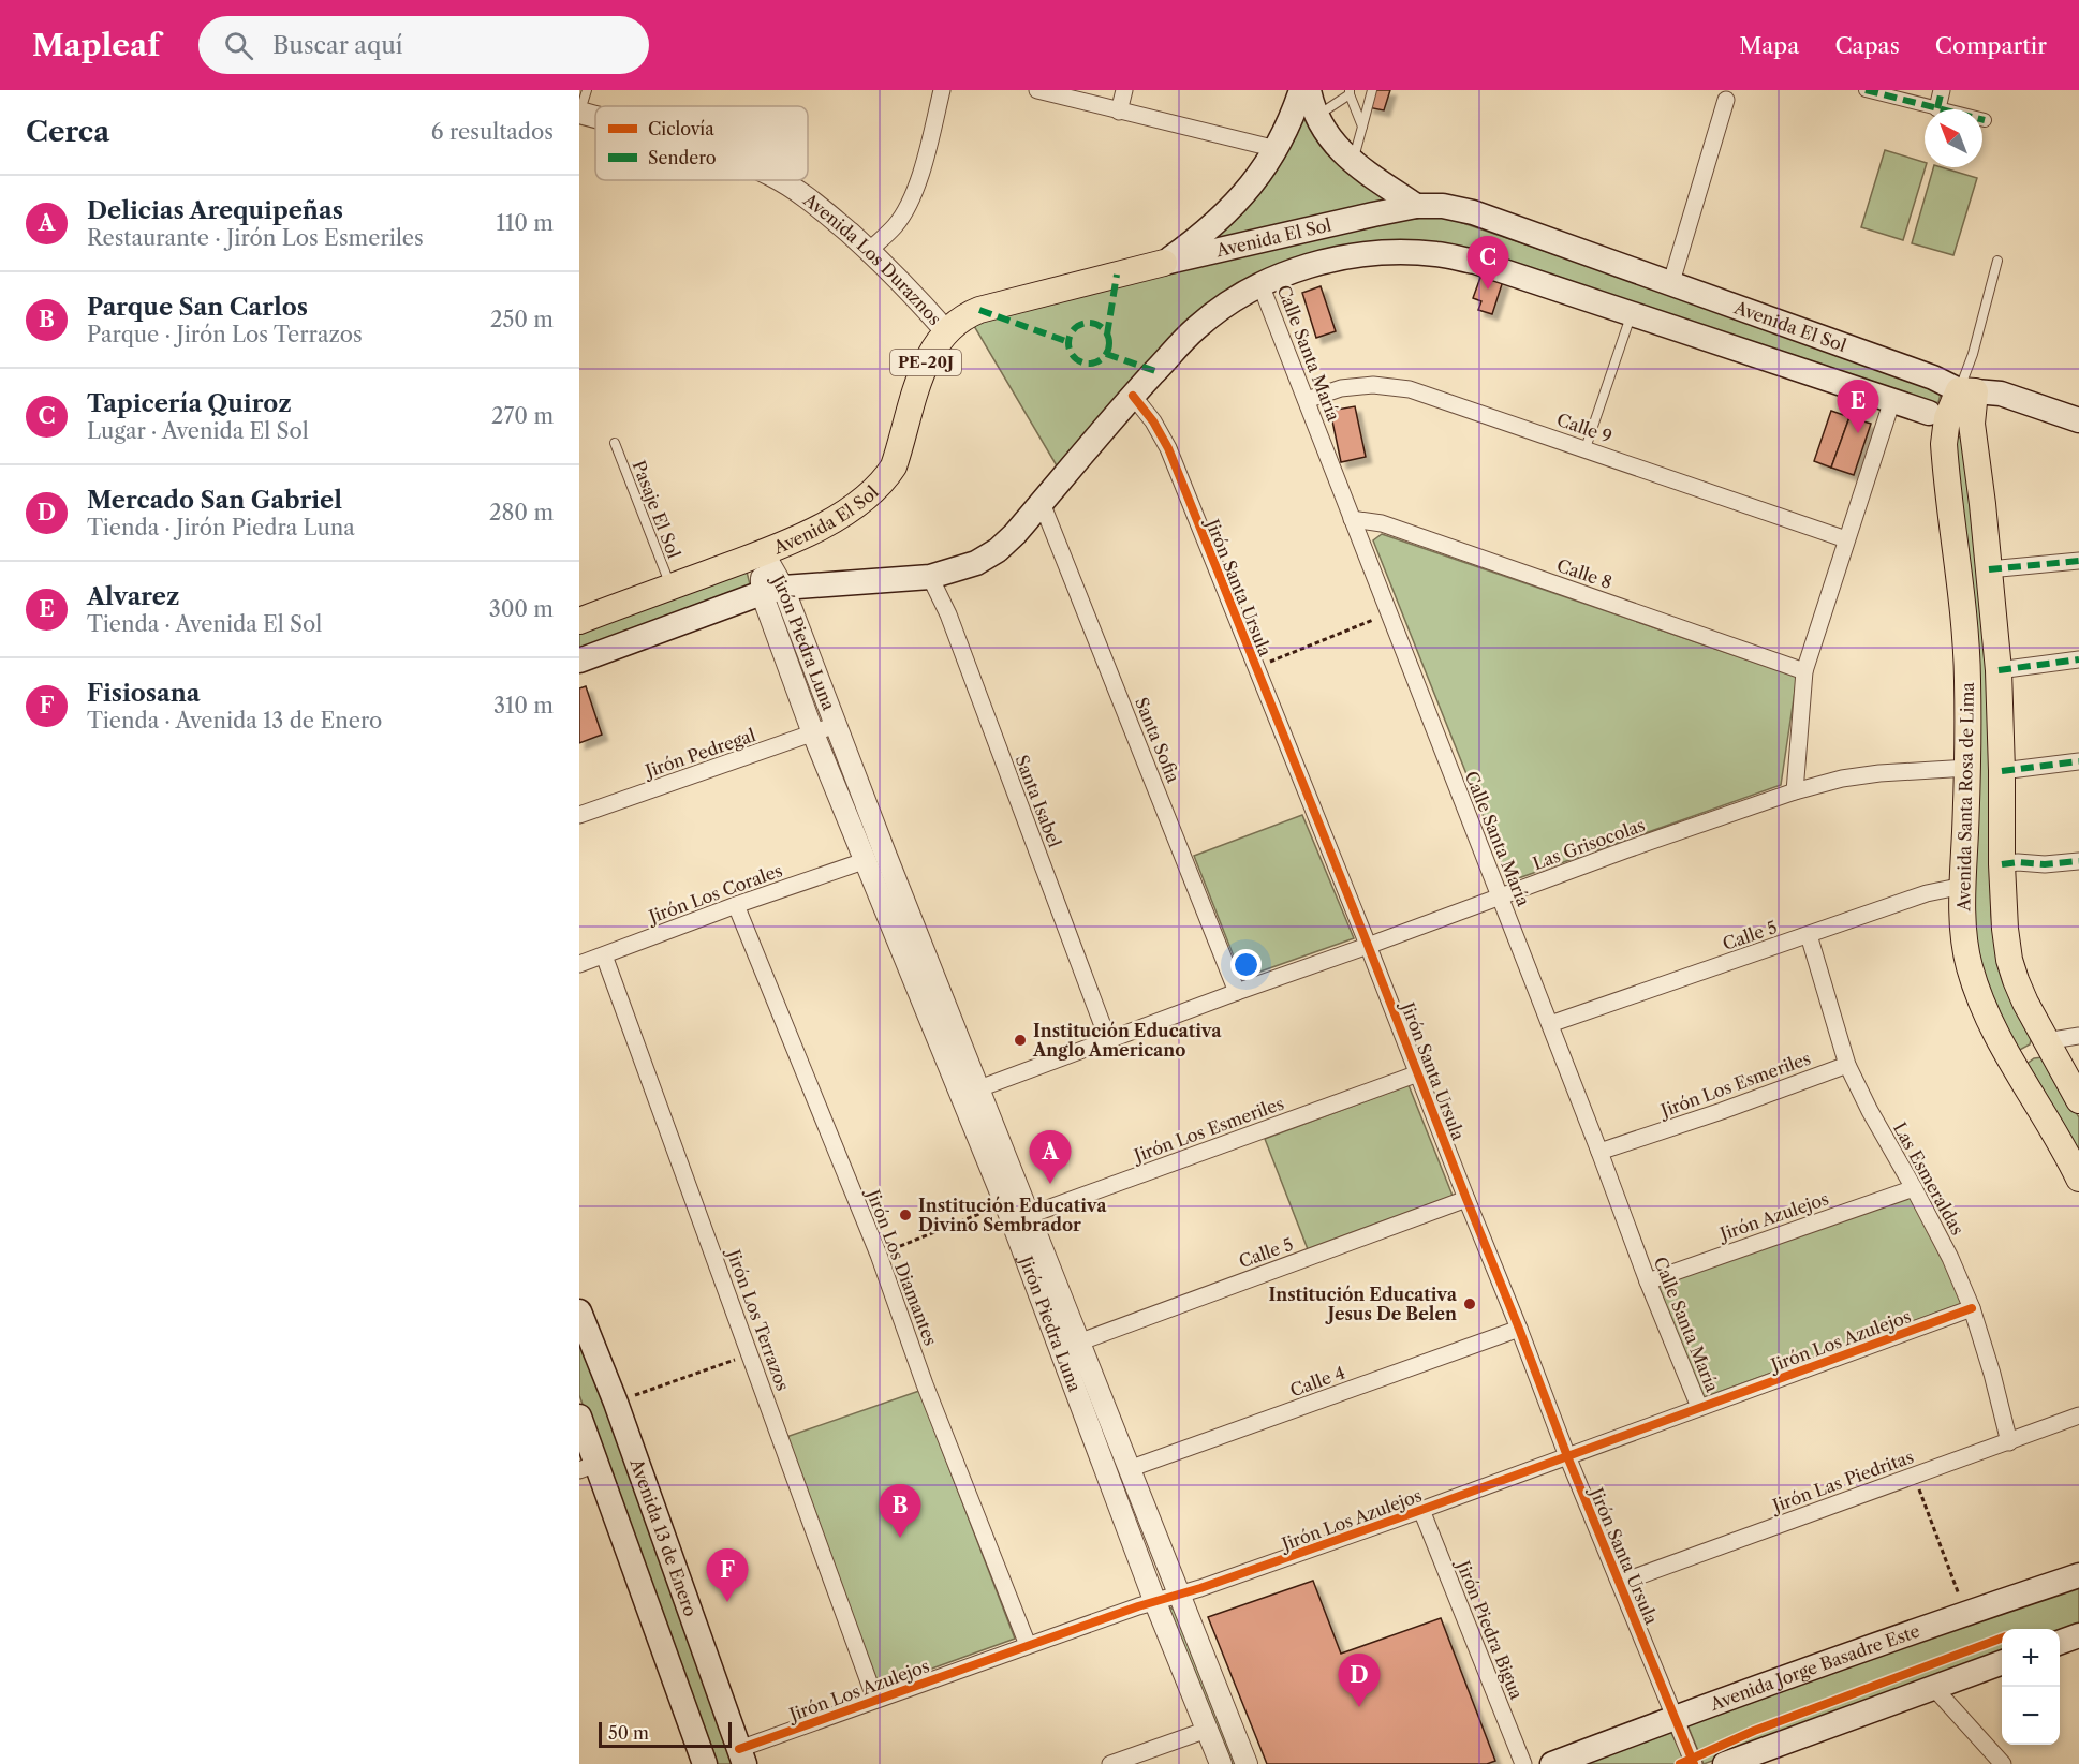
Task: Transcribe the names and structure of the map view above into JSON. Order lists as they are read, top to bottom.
{
  "streets": {
    "main road": [
      "Avenida El Sol",
      "PE-20J",
      "Avenida Santa Rosa de Lima",
      "Avenida 13 de Enero",
      "Avenida Jorge Basadre Este"
    ],
    "street": [
      "Avenida Los Duraznos",
      "Calle Santa María",
      "Calle 9",
      "Calle 8",
      "Jirón Santa Ursula",
      "Jirón Piedra Luna",
      "Santa Sofia",
      "Jirón Pedregal",
      "Santa Isabel",
      "Las Grisocolas",
      "Jirón Los Corales",
      "Calle 5",
      "Jirón Los Esmeriles",
      "Las Esmeraldas",
      "Jirón Azulejos",
      "Jirón Los Diamantes",
      "Jirón Los Terrazos",
      "Jirón Los Azulejos",
      "Calle 4",
      "Jirón Las Piedritas",
      "Jirón Piedra Bigua"
    ],
    "lane": ["Pasaje El Sol"]
  },
  "crossings": [
    ["Avenida El Sol", "Avenida Los Duraznos"],
    ["Avenida El Sol", "Calle Santa María"],
    ["Avenida El Sol", "PE-20J"],
    ["Avenida El Sol", "Pasaje El Sol"],
    ["Avenida El Sol", "Jirón Santa Ursula"],
    ["Avenida El Sol", "Jirón Piedra Luna"],
    ["Avenida El Sol", "Santa Sofia"],
    ["Avenida El Sol", "Avenida Santa Rosa de Lima"],
    ["Avenida El Sol", "Santa Isabel"],
    ["Calle Santa María", "Calle 9"],
    ["Calle Santa María", "Calle 8"],
    ["Calle Santa María", "Las Grisocolas"],
    ["Calle Santa María", "Calle 5"],
    ["Calle Santa María", "Jirón Los Esmeriles"],
    ["Calle Santa María", "Jirón Azulejos"],
    ["Calle Santa María", "Jirón Los Azulejos"],
    ["Jirón Santa Ursula", "Las Grisocolas"],
    ["Jirón Santa Ursula", "Calle 5"],
    ["Jirón Santa Ursula", "Jirón Los Esmeriles"],
    ["Jirón Santa Ursula", "Jirón Los Azulejos"],
    ["Jirón Santa Ursula", "Calle 4"],
    ["Jirón Santa Ursula", "Jirón Las Piedritas"],
    ["Jirón Santa Ursula", "Avenida Jorge Basadre Este"],
    ["Jirón Piedra Luna", "Jirón Pedregal"],
    ["Jirón Piedra Luna", "Las Grisocolas"],
    ["Jirón Piedra Luna", "Jirón Los Corales"],
    ["Jirón Piedra Luna", "Calle 5"],
    ["Jirón Piedra Luna", "Jirón Los Esmeriles"],
    ["Jirón Piedra Luna", "Jirón Los Azulejos"],
    ["Jirón Piedra Luna", "Calle 4"],
    ["Santa Sofia", "Las Grisocolas"],
    ["Avenida Santa Rosa de Lima", "Las Grisocolas"],
    ["Avenida Santa Rosa de Lima", "Calle 5"],
    ["Santa Isabel", "Las Grisocolas"],
    ["Jirón Los Corales", "Jirón Los Diamantes"],
    ["Jirón Los Corales", "Jirón Los Terrazos"],
    ["Calle 5", "Las Esmeraldas"],
    ["Jirón Los Esmeriles", "Las Esmeraldas"],
    ["Las Esmeraldas", "Jirón Azulejos"],
    ["Las Esmeraldas", "Jirón Los Azulejos"],
    ["Las Esmeraldas", "Jirón Las Piedritas"],
    ["Jirón Los Diamantes", "Jirón Los Azulejos"],
    ["Jirón Los Terrazos", "Jirón Los Azulejos"],
    ["Jirón Los Azulejos", "Avenida 13 de Enero"],
    ["Jirón Los Azulejos", "Jirón Piedra Bigua"]
  ],
  "places": ["Institución Educativa Anglo Americano", "Institución Educativa Divino Sembrador", "Institución Educativa Jesus De Belen"],
  "legend": ["Ciclovía", "Sendero"],
  "scale_bar": "50 m",
  "north": "top left",
  "page": {
    "header": "Mapleaf",
    "search": "Buscar aquí",
    "nav": ["Mapa", "Capas", "Compartir"],
    "heading": ["Cerca", "6 resultados"],
    "list": [
      {
        "mark": "A",
        "name": "Delicias Arequipeñas",
        "note": "Restaurante · Jirón Los Esmeriles",
        "value": "110 m"
      },
      {
        "mark": "B",
        "name": "Parque San Carlos",
        "note": "Parque · Jirón Los Terrazos",
        "value": "250 m"
      },
      {
        "mark": "C",
        "name": "Tapicería Quiroz",
        "note": "Lugar · Avenida El Sol",
        "value": "270 m"
      },
      {
        "mark": "D",
        "name": "Mercado San Gabriel",
        "note": "Tienda · Jirón Piedra Luna",
        "value": "280 m"
      },
      {
        "mark": "E",
        "name": "Alvarez",
        "note": "Tienda · Avenida El Sol",
        "value": "300 m"
      },
      {
        "mark": "F",
        "name": "Fisiosana",
        "note": "Tienda · Avenida 13 de Enero",
        "value": "310 m"
      }
    ],
    "pins": [
      "C",
      "E",
      "A",
      "B",
      "F",
      "D"
    ],
    "map_buttons": ["+", "−"],
    "scale": "50 m"
  }
}
